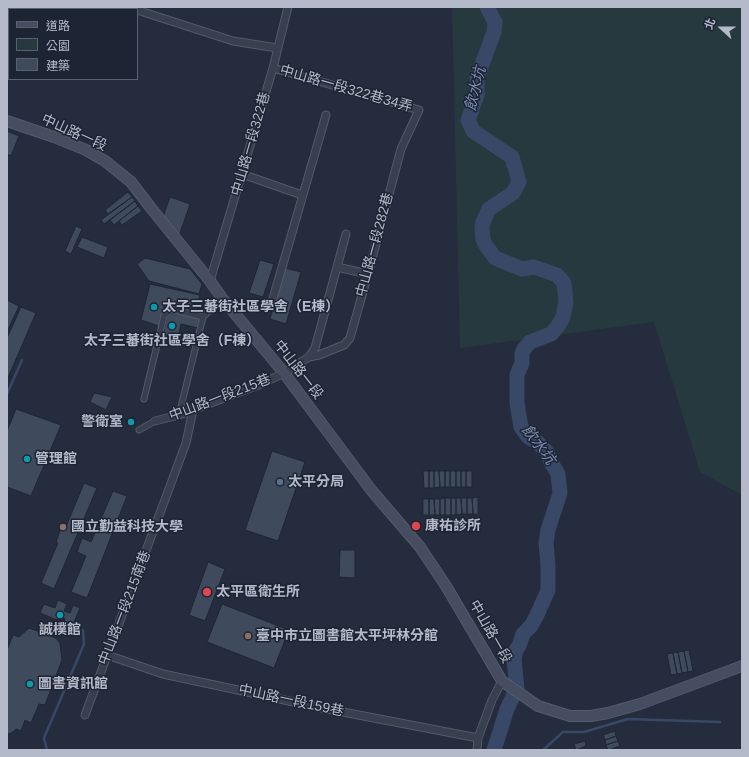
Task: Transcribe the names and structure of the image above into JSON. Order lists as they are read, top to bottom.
{
  "streets": {
    "main road": ["中山路一段"],
    "street": [
      "中山路一段322巷34弄",
      "中山路一段322巷",
      "中山路一段282巷",
      "中山路一段215巷",
      "中山路一段215南巷",
      "中山路一段159巷"
    ]
  },
  "crossings": [
    ["中山路一段322巷34弄", "中山路一段322巷"],
    ["中山路一段322巷34弄", "中山路一段282巷"],
    ["中山路一段", "中山路一段322巷"],
    ["中山路一段", "中山路一段282巷"],
    ["中山路一段", "中山路一段215巷"],
    ["中山路一段282巷", "中山路一段215巷"],
    ["中山路一段215巷", "中山路一段215南巷"],
    ["中山路一段215南巷", "中山路一段159巷"]
  ],
  "water": ["飲水坑"],
  "places": [
    "太子三蕃街社區學舍（E棟）",
    "太子三蕃街社區學舍（F棟）",
    "警衛室",
    "管理館",
    "太平分局",
    "康祐診所",
    "國立勤益科技大學",
    "太平區衛生所",
    "誠樸館",
    "臺中市立圖書館太平坪林分館",
    "圖書資訊館"
  ],
  "legend": ["道路", "公園", "建築"],
  "north": "left"
}
